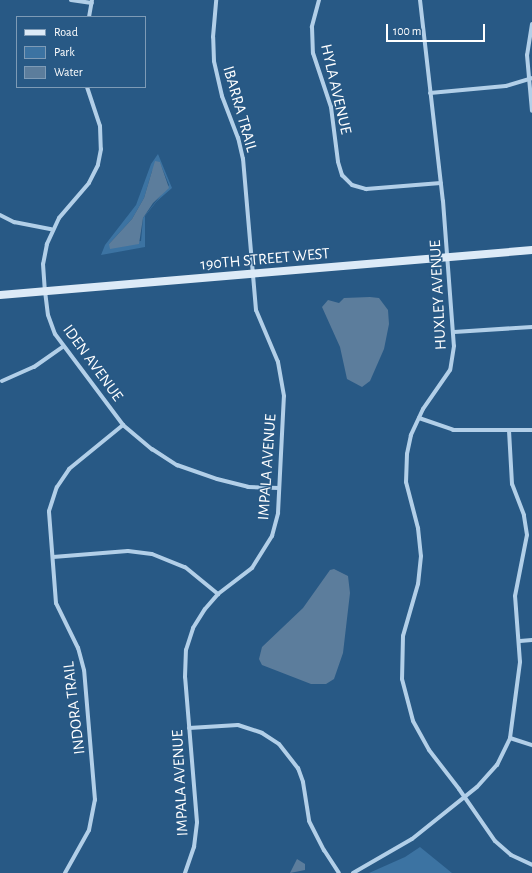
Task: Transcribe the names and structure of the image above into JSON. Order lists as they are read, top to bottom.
{
  "streets": {
    "street": [
      "HYLA AVENUE",
      "IBARRA TRAIL",
      "190TH STREET WEST",
      "HUXLEY AVENUE",
      "IDEN AVENUE",
      "IMPALA AVENUE",
      "INDORA TRAIL"
    ]
  },
  "crossings": [
    ["HYLA AVENUE", "HUXLEY AVENUE"],
    ["IBARRA TRAIL", "190TH STREET WEST"],
    ["IBARRA TRAIL", "IMPALA AVENUE"],
    ["190TH STREET WEST", "HUXLEY AVENUE"],
    ["190TH STREET WEST", "IDEN AVENUE"],
    ["190TH STREET WEST", "IMPALA AVENUE"],
    ["IDEN AVENUE", "IMPALA AVENUE"],
    ["IDEN AVENUE", "INDORA TRAIL"]
  ],
  "legend": ["Road", "Park", "Water"],
  "scale_bar": "100 m"
}
